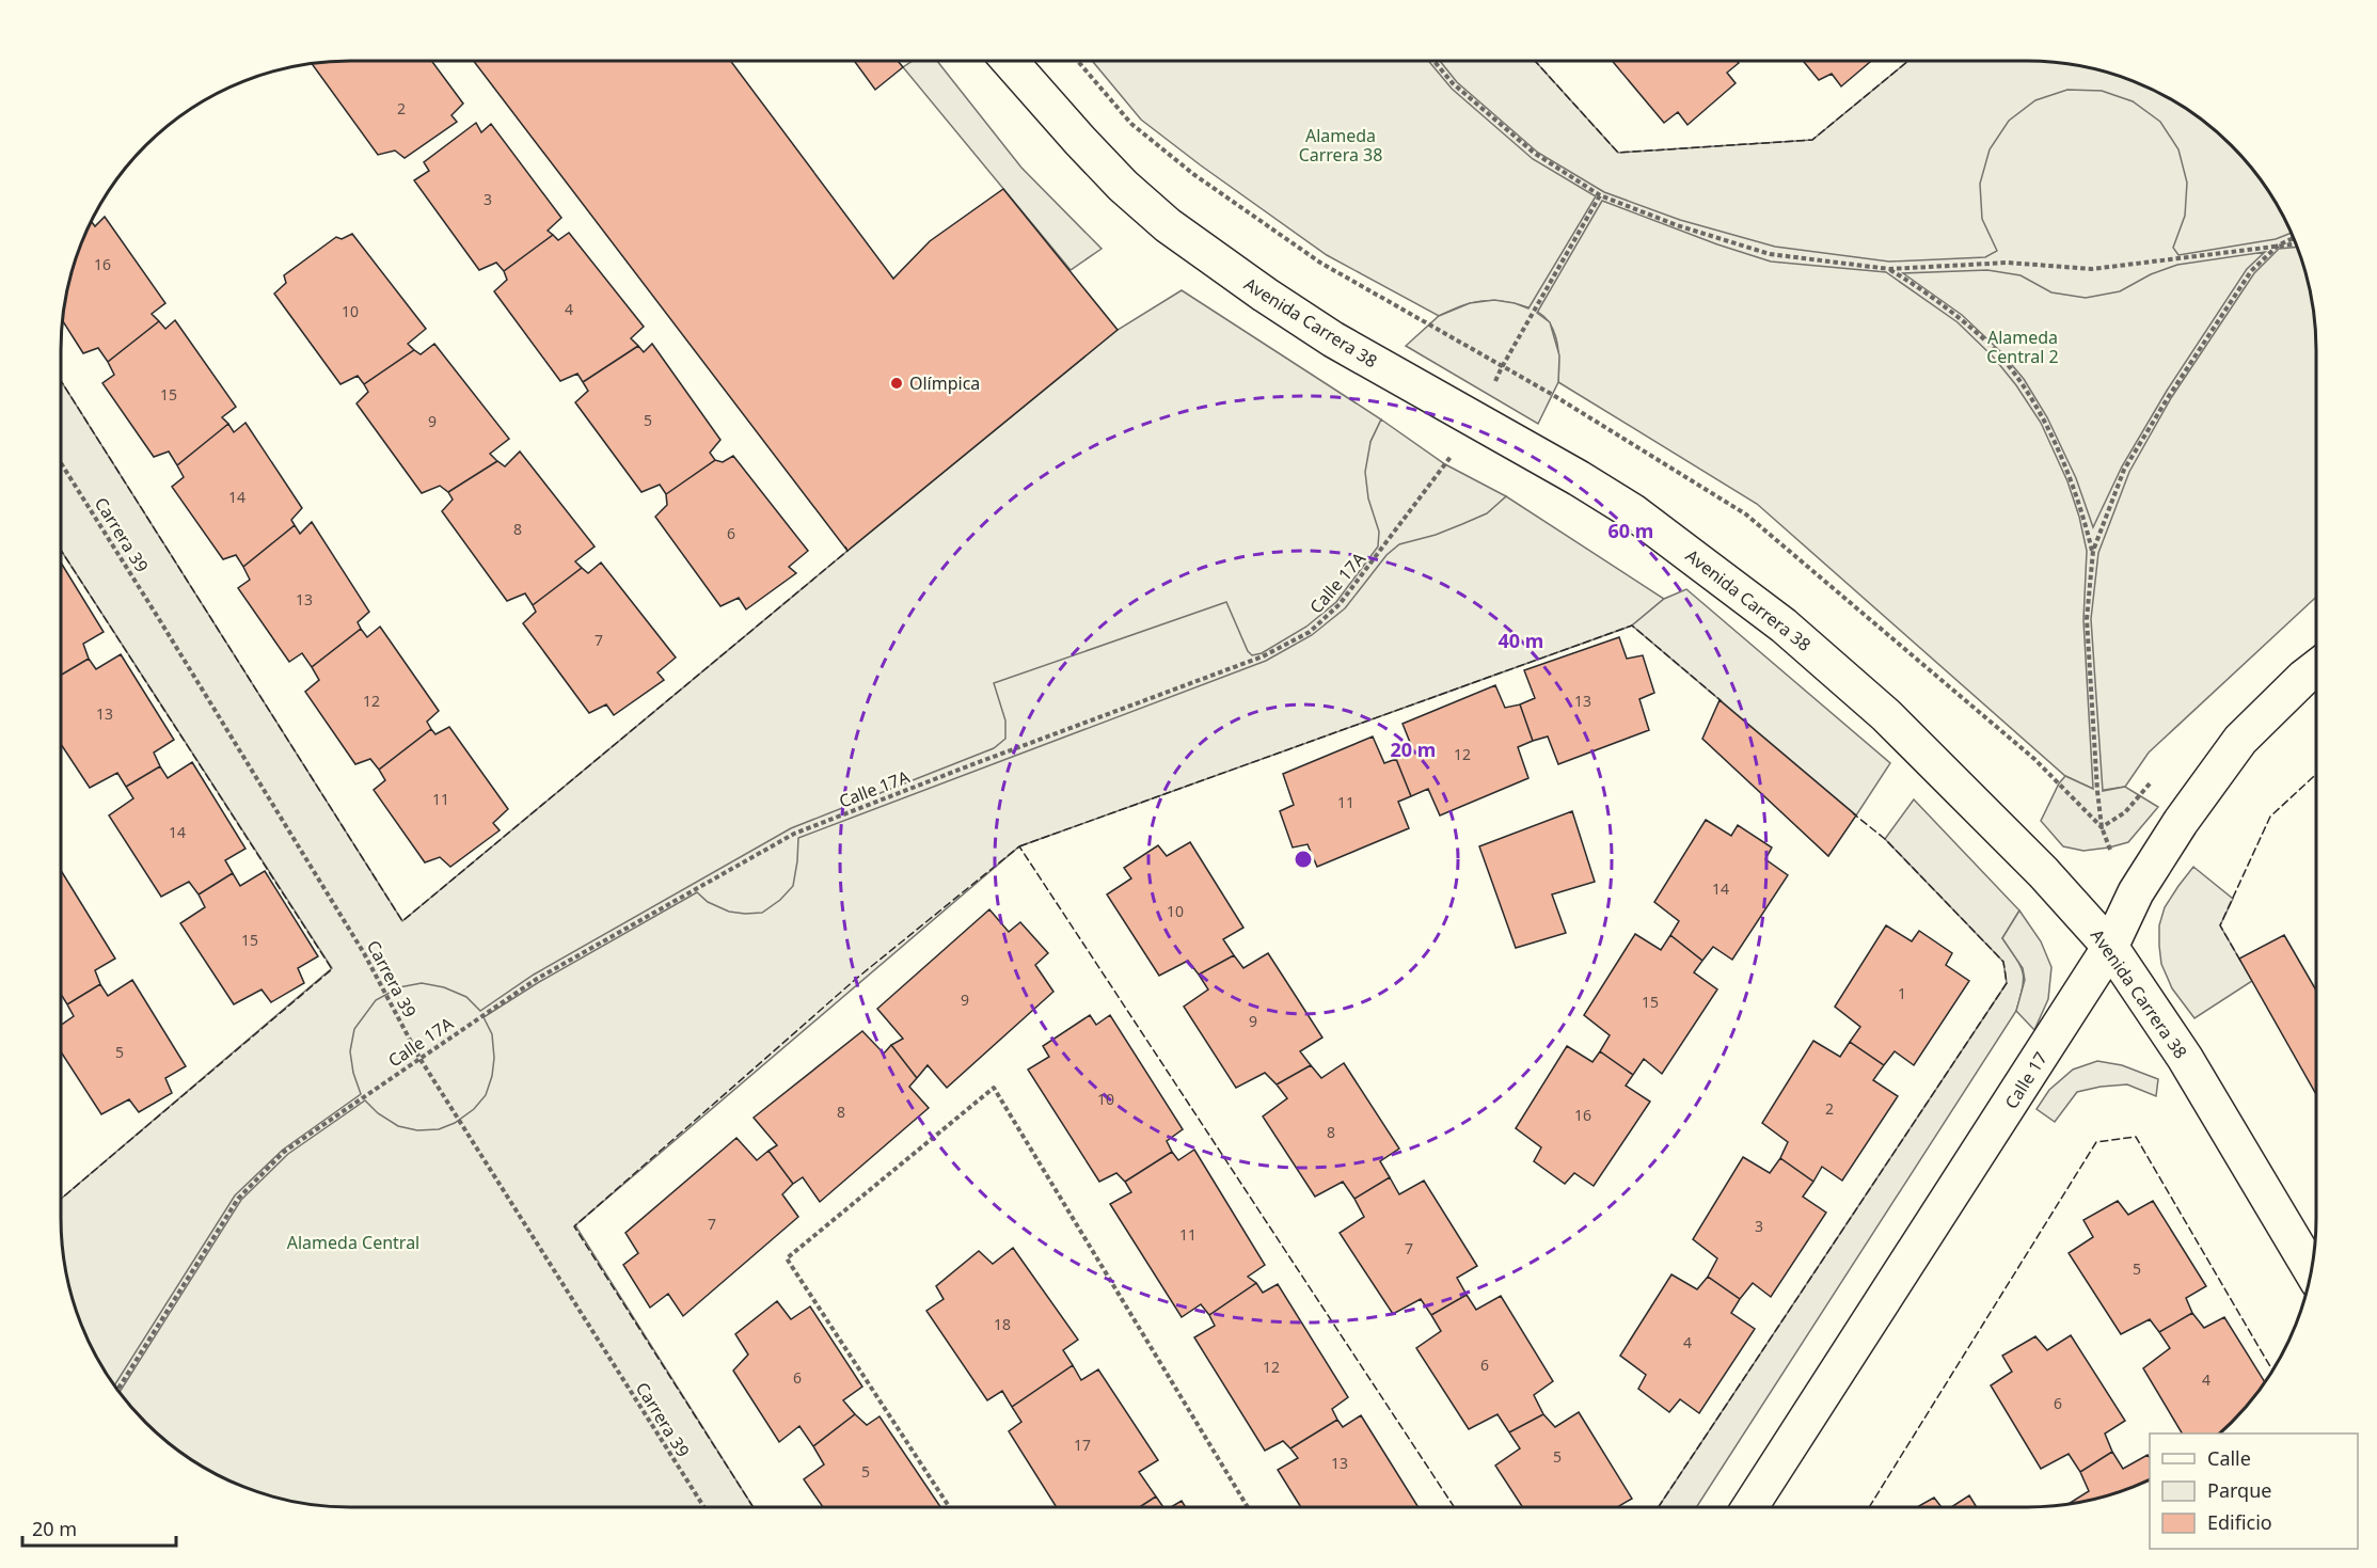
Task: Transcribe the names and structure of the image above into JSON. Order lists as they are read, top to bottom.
{
  "streets": {
    "main road": ["Avenida Carrera 38", "Calle 17"],
    "path": ["Carrera 39", "Calle 17A"]
  },
  "crossings": [
    ["Avenida Carrera 38", "Calle 17A"],
    ["Avenida Carrera 38", "Calle 17"],
    ["Carrera 39", "Calle 17A"]
  ],
  "parks": ["Alameda Carrera 38", "Alameda Central 2", "Alameda Central"],
  "places": ["Olímpica"],
  "house_numbers": [
    "2",
    "3",
    "16",
    "4",
    "10",
    "15",
    "5",
    "9",
    "14",
    "8",
    "6",
    "13",
    "7",
    "12",
    "13",
    "13",
    "12",
    "11",
    "11",
    "14",
    "14",
    "10",
    "15",
    "1",
    "9",
    "15",
    "9",
    "5",
    "10",
    "2",
    "8",
    "16",
    "8",
    "7",
    "3",
    "11",
    "7",
    "5",
    "18",
    "4",
    "6",
    "12",
    "6",
    "4",
    "6",
    "17",
    "5",
    "13",
    "5"
  ],
  "legend": ["Calle", "Parque", "Edificio"],
  "scale_bar": "20 m",
  "rings": ["60 m", "40 m", "20 m"]
}
